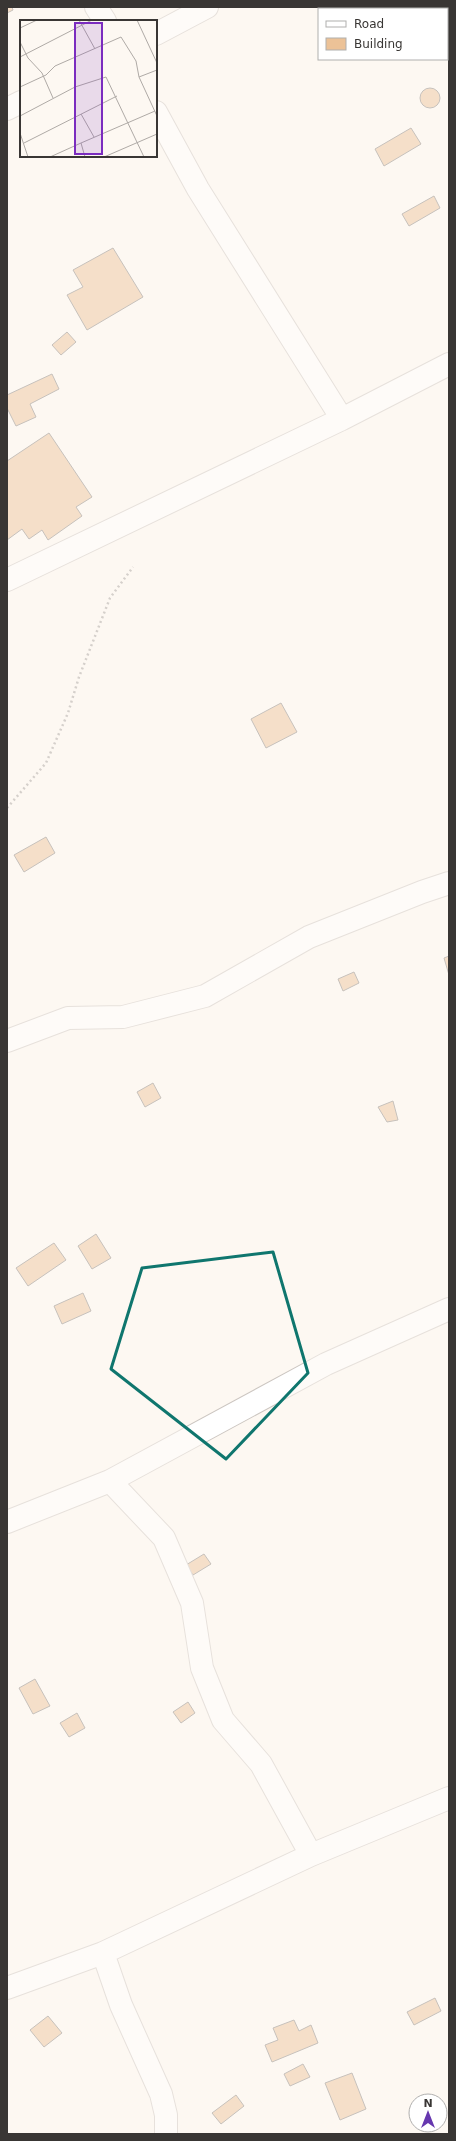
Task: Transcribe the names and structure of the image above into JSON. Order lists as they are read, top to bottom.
{
  "legend": ["Road", "Building"],
  "north": "top"
}
